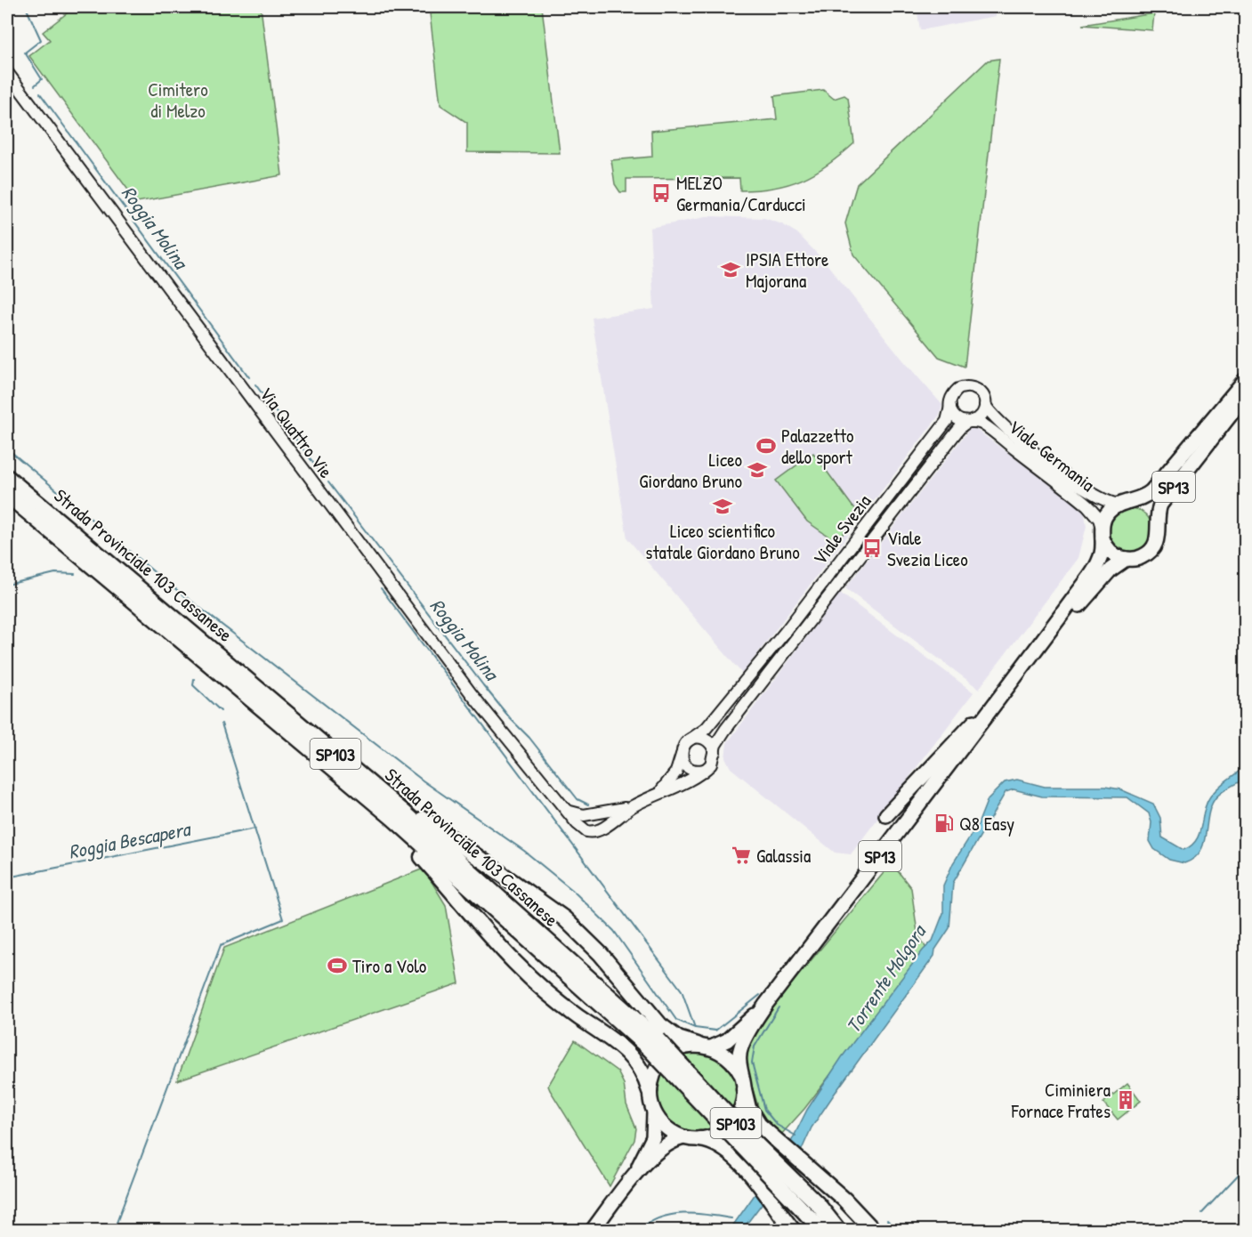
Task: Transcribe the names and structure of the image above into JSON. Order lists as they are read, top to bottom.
{
  "streets": {
    "highway": ["Strada Provinciale 103 Cassanese", "SP103"],
    "main road": ["SP13"],
    "street": ["Via Quattro Vie", "Viale Germania", "Viale Svezia"]
  },
  "crossings": [
    ["Via Quattro Vie", "Viale Svezia"],
    ["Viale Germania", "SP13"],
    ["Viale Germania", "Viale Svezia"],
    ["SP13", "SP103"],
    ["Strada Provinciale 103 Cassanese", "SP103"]
  ],
  "water": ["Roggia Molina", "Roggia Bescapera", "Torrente Molgora"],
  "parks": ["Cimitero di Melzo"],
  "places": {
    "bus stop": ["MELZO Germania/Carducci", "Viale Svezia Liceo"],
    "school or university": ["IPSIA Ettore Majorana", "Liceo Giordano Bruno", "Liceo scientifico statale Giordano Bruno"],
    "sports": ["Palazzetto dello sport", "Tiro a Volo"],
    "fuel station": ["Q8 Easy"],
    "supermarket": ["Galassia"],
    "building": ["Ciminiera Fornace Frates"]
  }
}
